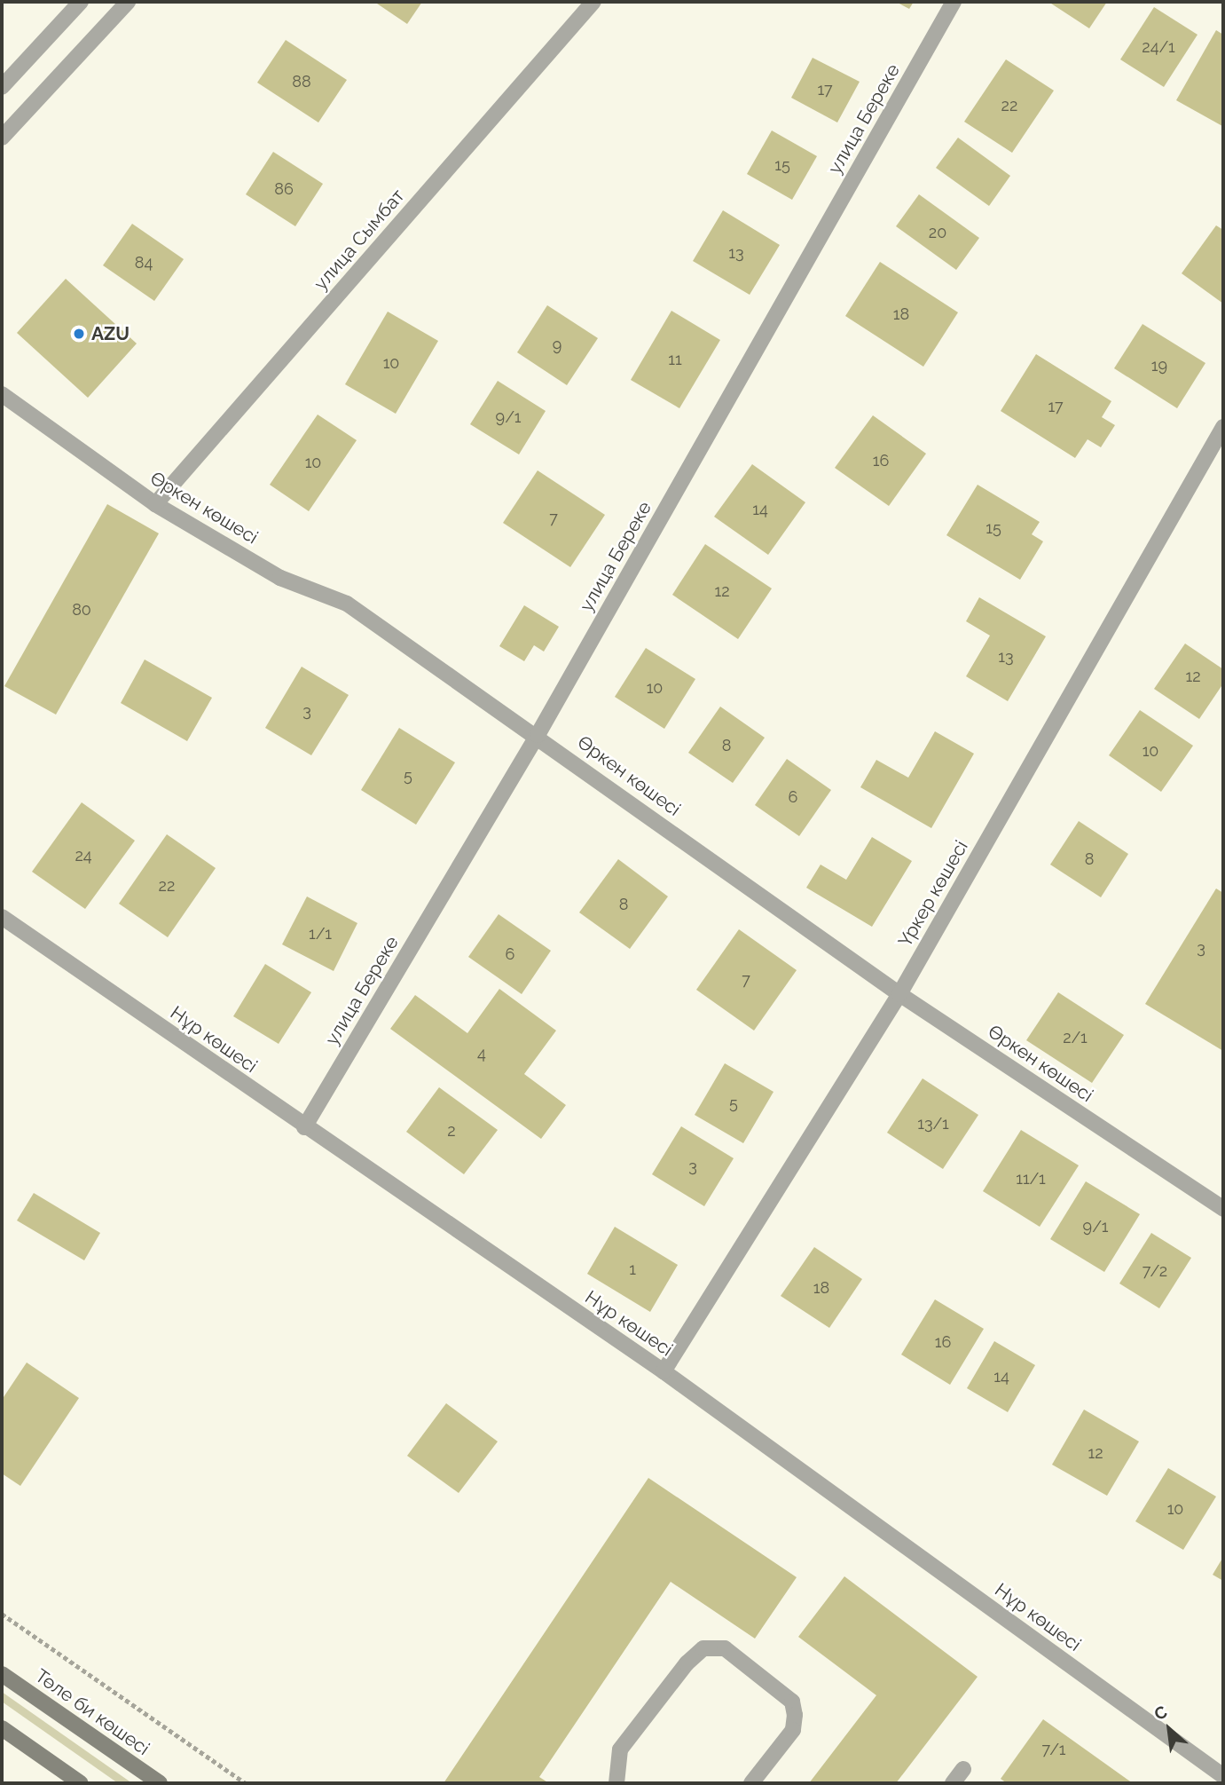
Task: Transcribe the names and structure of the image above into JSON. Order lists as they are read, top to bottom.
{
  "streets": {
    "main road": ["Төле би көшесі"],
    "street": [
      "улица Береке",
      "улица Сымбат",
      "Өркен көшесі",
      "Үркер көшесі",
      "Нұр көшесі"
    ]
  },
  "crossings": [
    ["улица Береке", "Өркен көшесі"],
    ["улица Береке", "Нұр көшесі"],
    ["улица Сымбат", "Өркен көшесі"],
    ["Өркен көшесі", "Үркер көшесі"],
    ["Үркер көшесі", "Нұр көшесі"]
  ],
  "places": ["AZU"],
  "house_numbers": [
    "24/1",
    "88",
    "17",
    "22",
    "15",
    "86",
    "20",
    "13",
    "84",
    "18",
    "9",
    "11",
    "10",
    "19",
    "17",
    "9/1",
    "16",
    "10",
    "14",
    "7",
    "15",
    "12",
    "80",
    "13",
    "12",
    "10",
    "3",
    "8",
    "10",
    "5",
    "6",
    "24",
    "8",
    "22",
    "8",
    "1/1",
    "3",
    "6",
    "7",
    "2/1",
    "4",
    "5",
    "13/1",
    "2",
    "3",
    "11/1",
    "9/1",
    "1",
    "7/2",
    "18",
    "16",
    "14",
    "12",
    "10",
    "7/1"
  ],
  "north": "top left"
}
